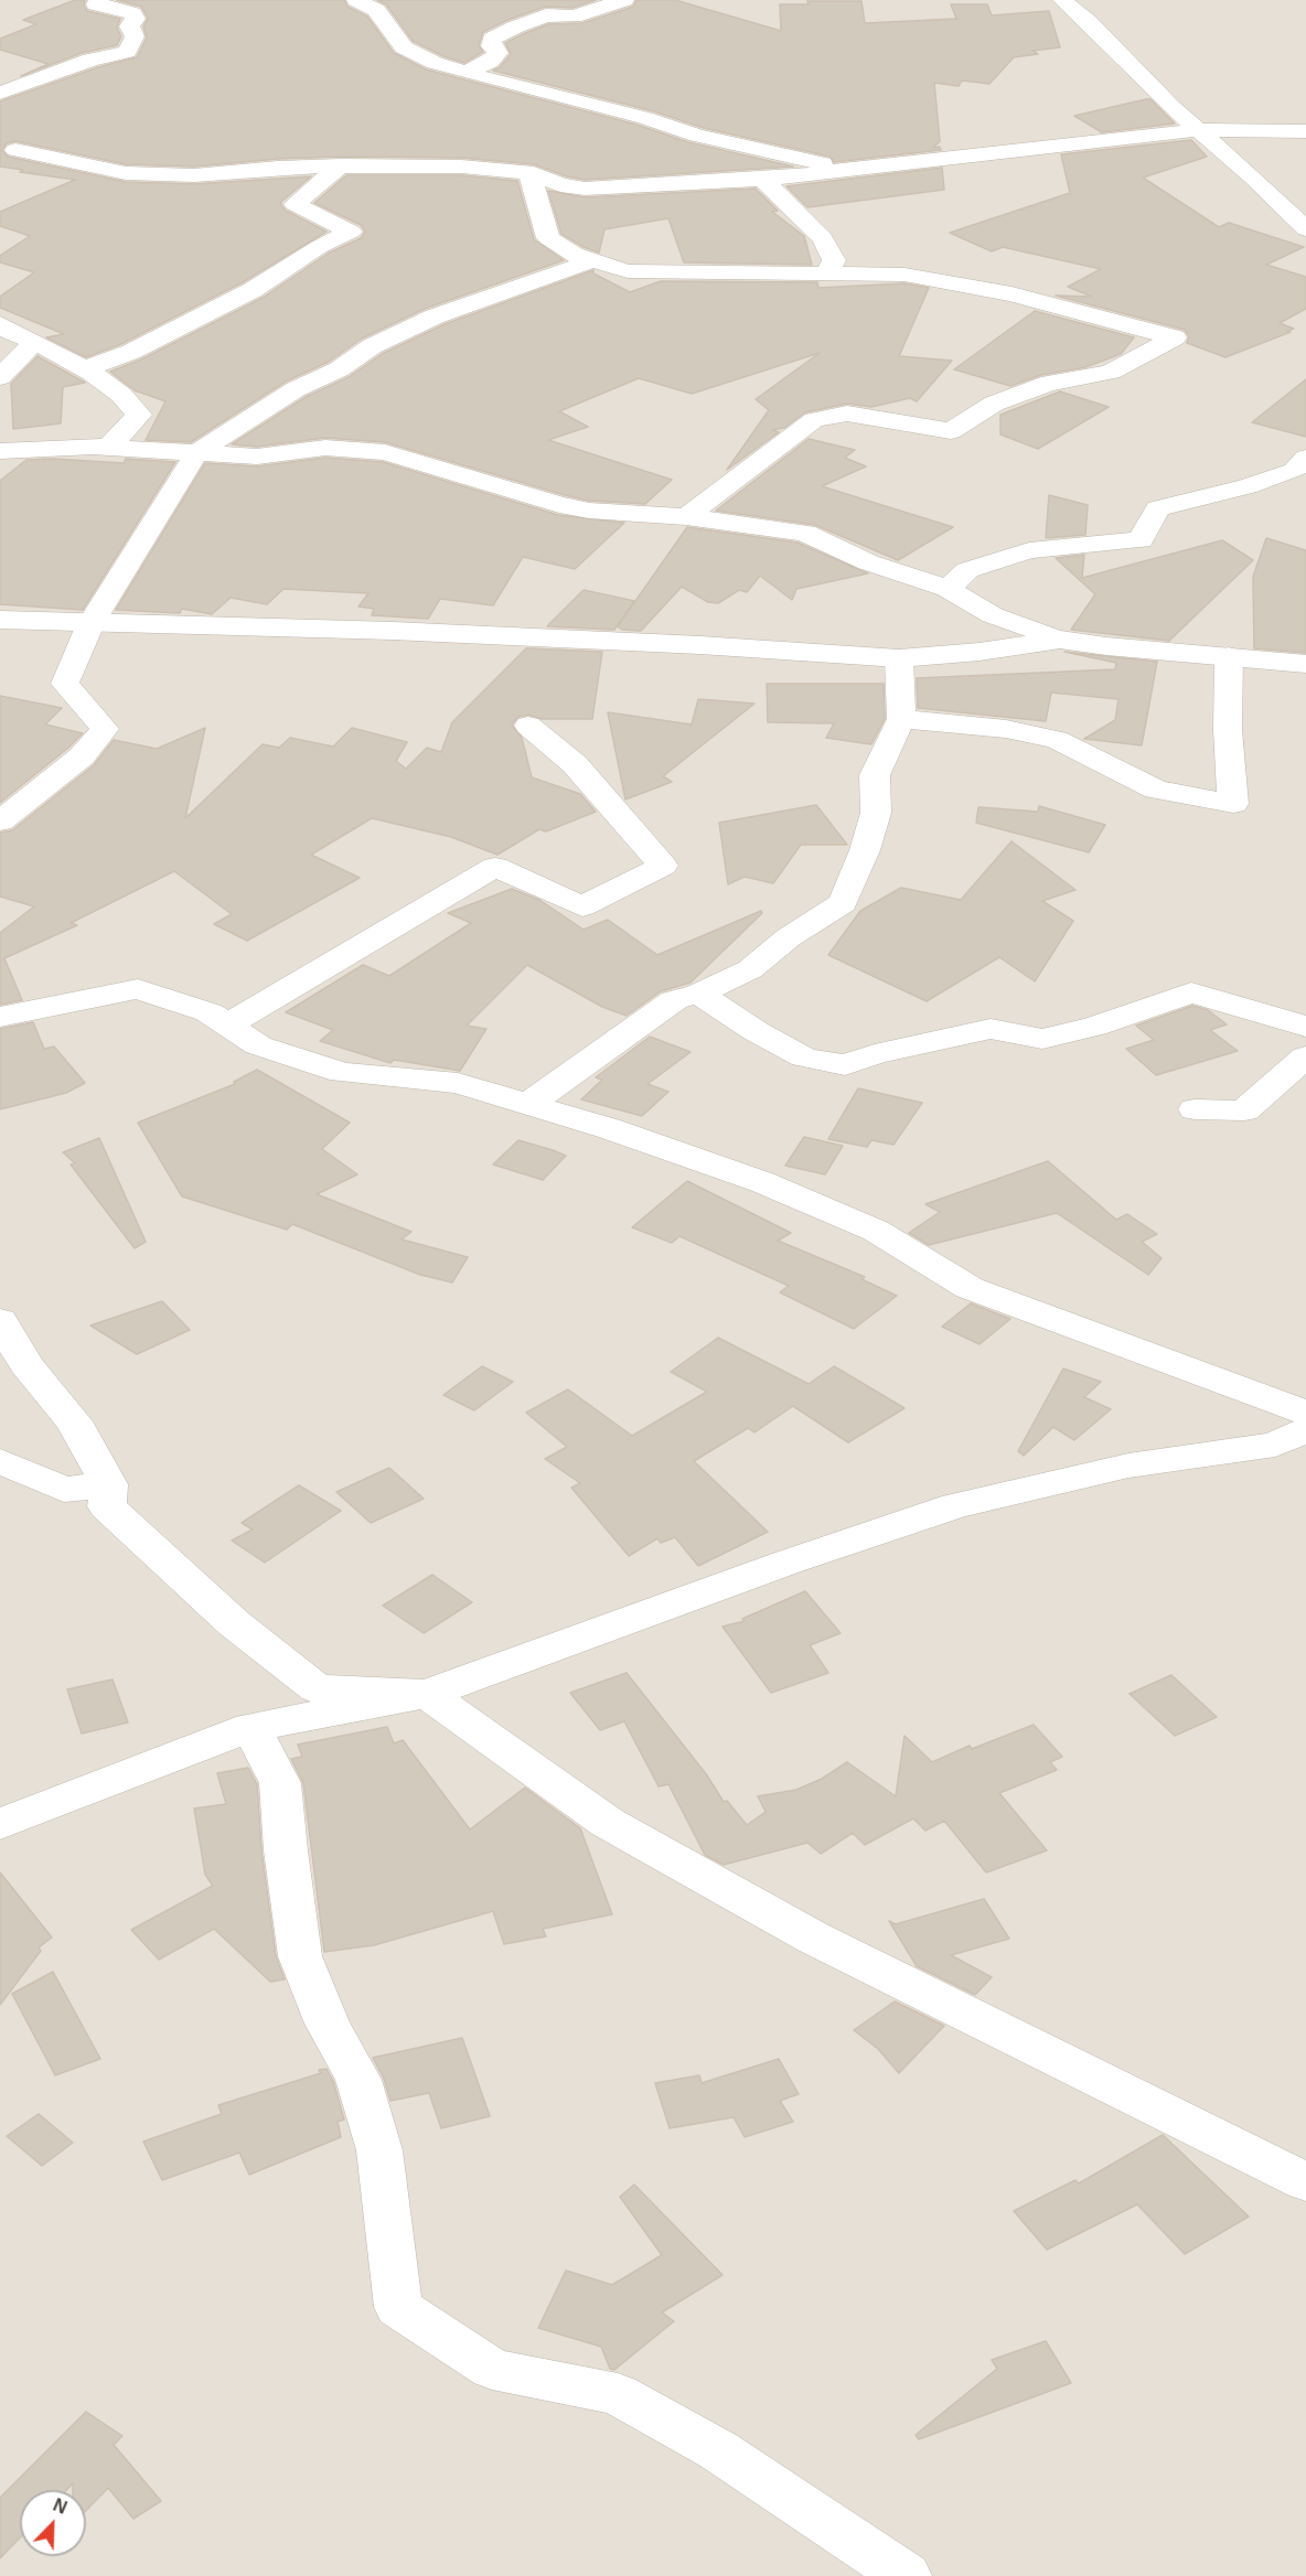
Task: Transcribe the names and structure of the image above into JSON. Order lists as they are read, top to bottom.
{
  "north": "top right"
}
